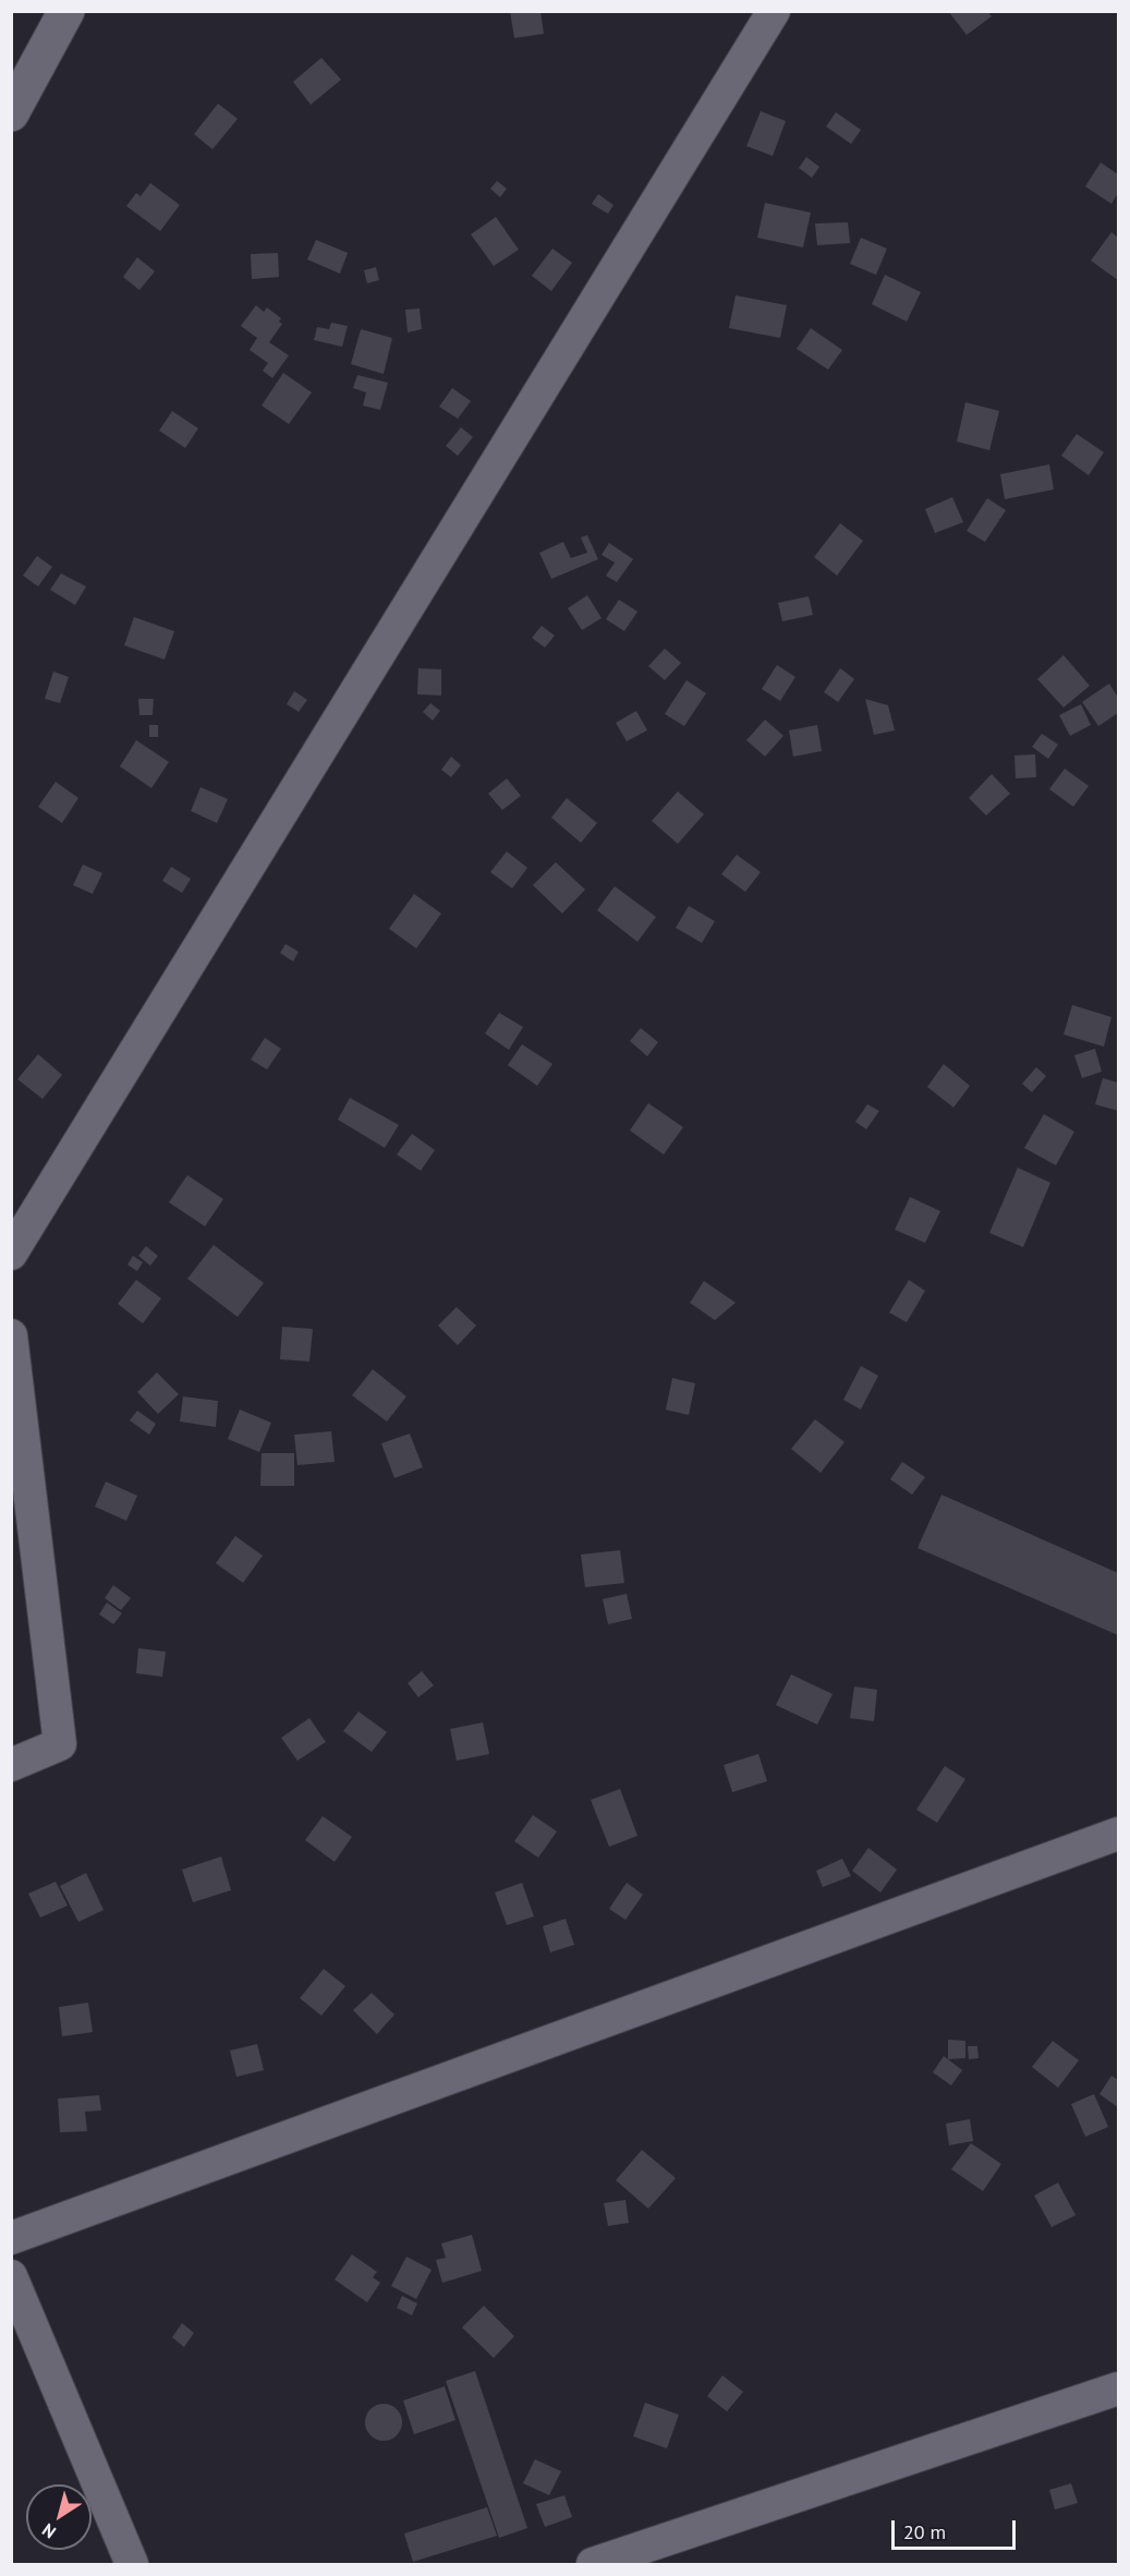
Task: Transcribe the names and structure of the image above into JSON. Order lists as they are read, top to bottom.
{
  "scale_bar": "20 m",
  "north": "bottom left"
}
